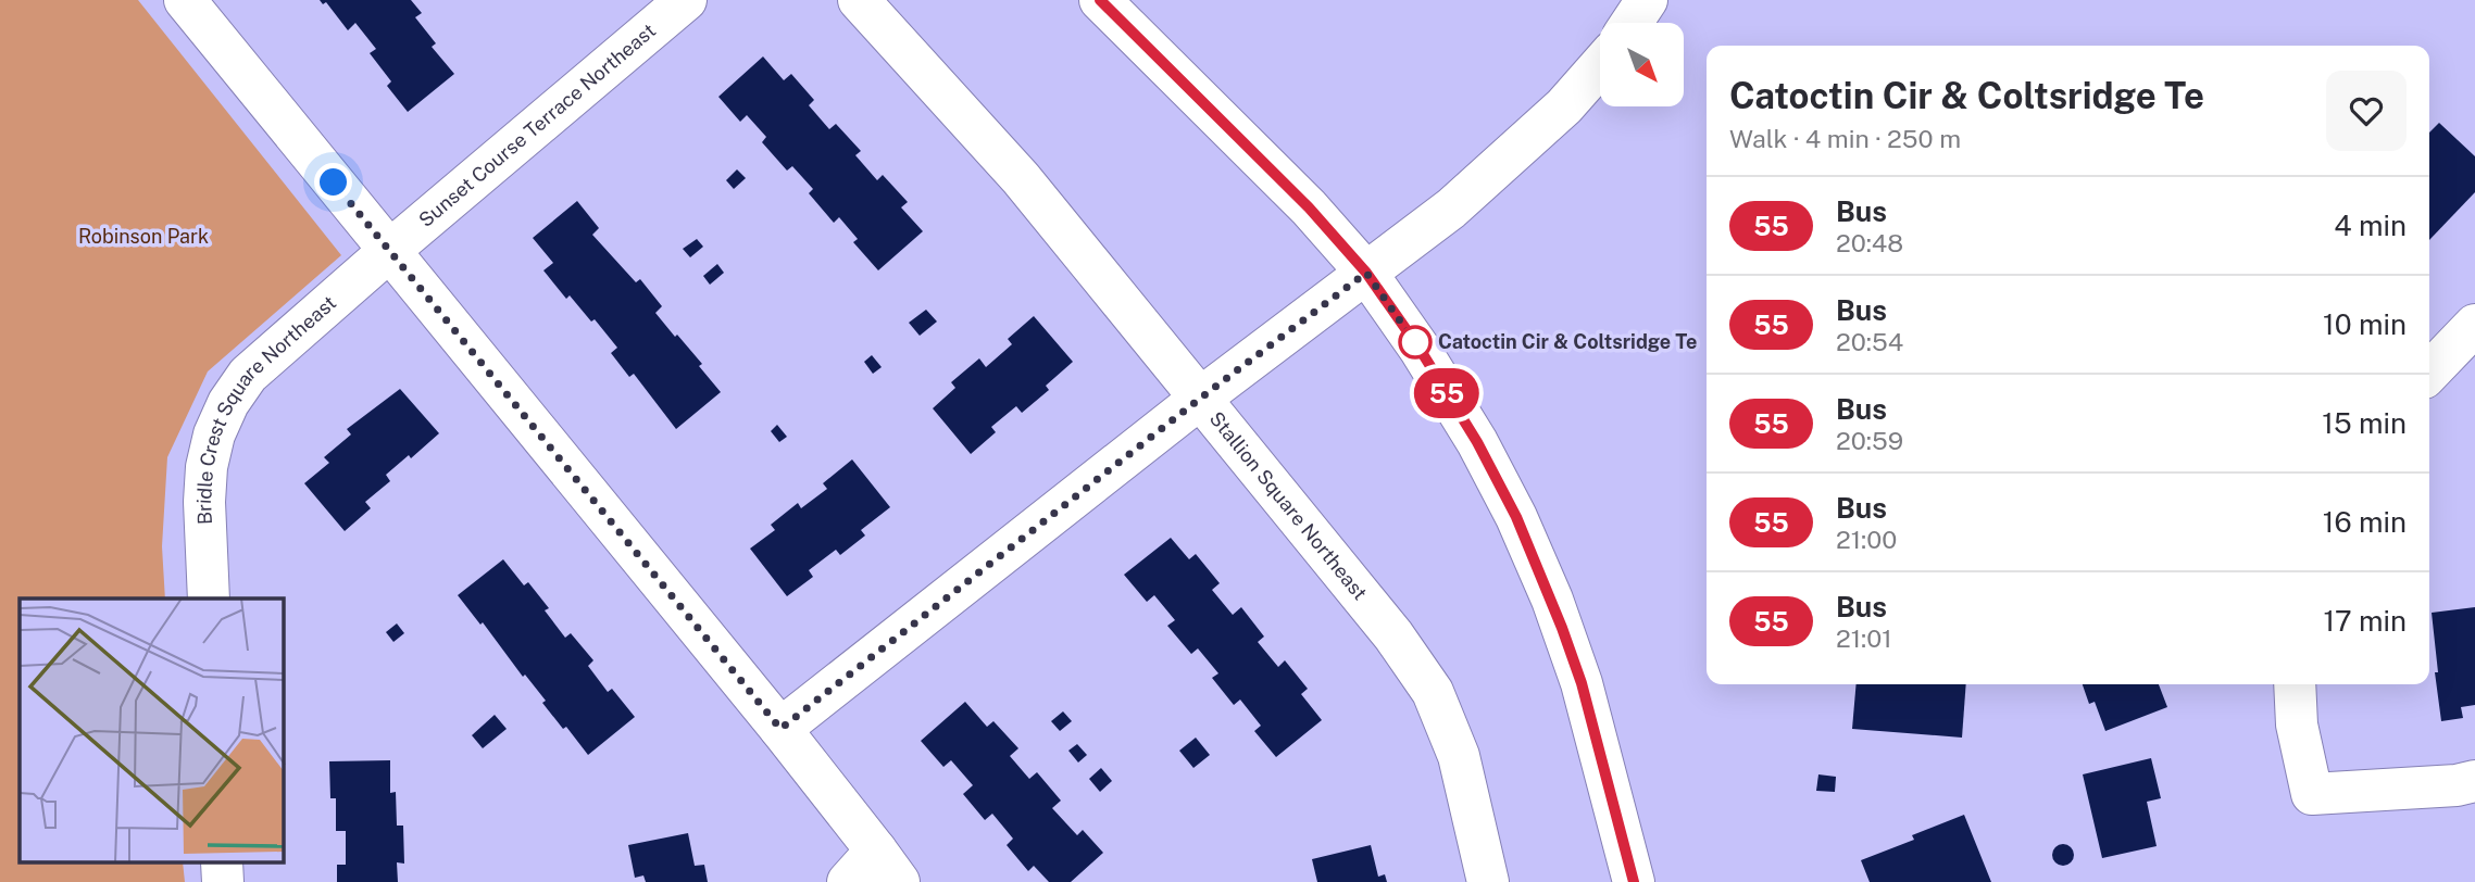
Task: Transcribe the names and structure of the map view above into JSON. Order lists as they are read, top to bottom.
{
  "streets": {
    "street": ["Sunset Course Terrace Northeast", "Bridle Crest Square Northeast", "Stallion Square Northeast"]
  },
  "crossings": [
    ["Sunset Course Terrace Northeast", "Bridle Crest Square Northeast"]
  ],
  "parks": ["Robinson Park"],
  "places": ["Catoctin Cir & Coltsridge Te"],
  "lines": ["bus line 55"],
  "north": "bottom right",
  "page": {
    "on_map": "55",
    "heading": ["Catoctin Cir & Coltsridge Te", "Walk · 4 min · 250 m"],
    "list": [
      {
        "mark": "55",
        "name": "Bus",
        "note": "20:48",
        "value": "4 min"
      },
      {
        "mark": "55",
        "name": "Bus",
        "note": "20:54",
        "value": "10 min"
      },
      {
        "mark": "55",
        "name": "Bus",
        "note": "20:59",
        "value": "15 min"
      },
      {
        "mark": "55",
        "name": "Bus",
        "note": "21:00",
        "value": "16 min"
      },
      {
        "mark": "55",
        "name": "Bus",
        "note": "21:01",
        "value": "17 min"
      }
    ]
  }
}
